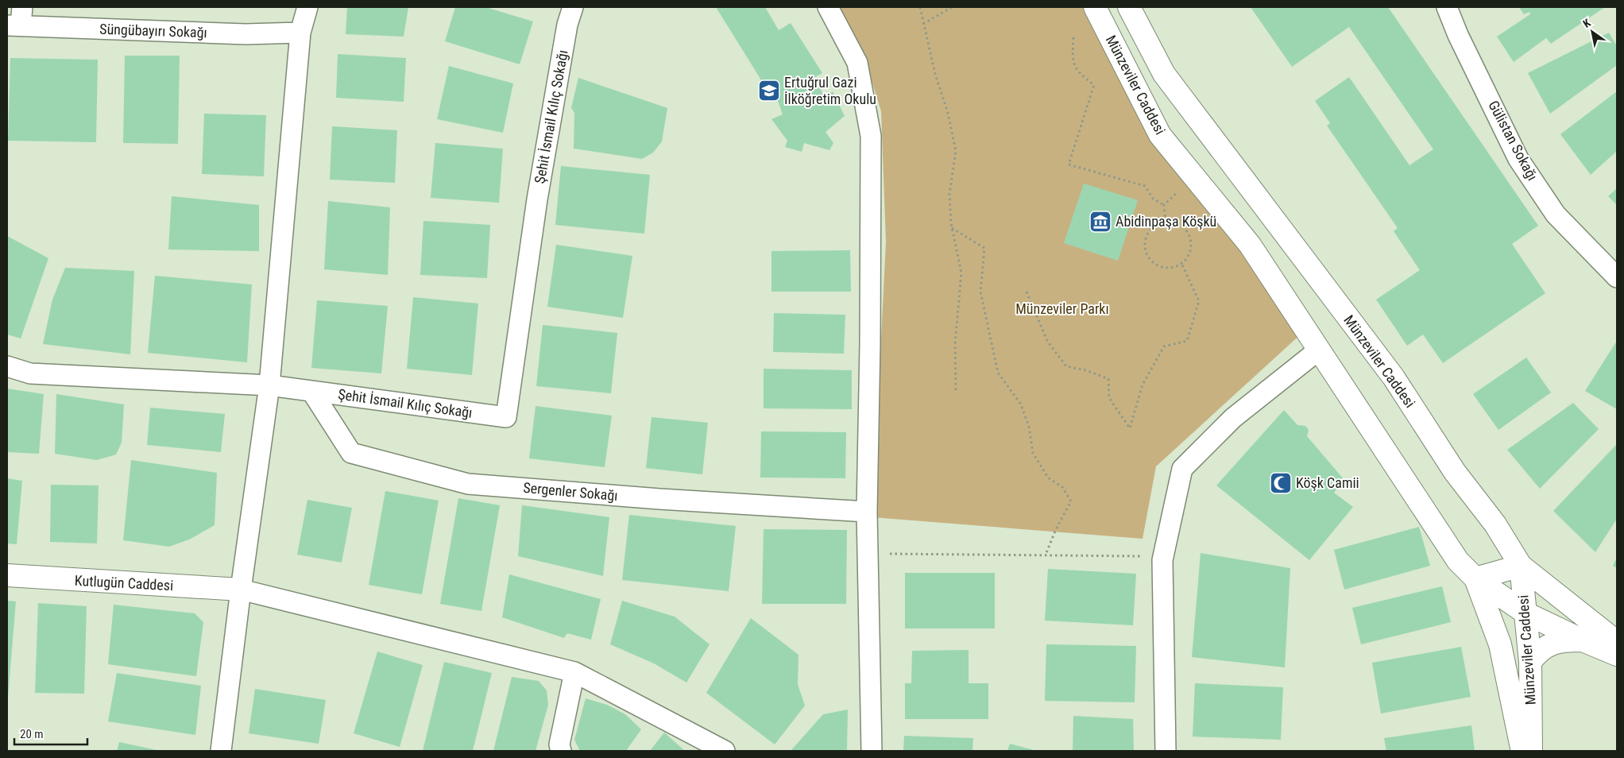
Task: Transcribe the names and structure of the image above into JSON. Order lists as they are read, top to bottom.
{
  "streets": {
    "main road": ["Münzeviler Caddesi", "Kutlugün Caddesi"],
    "street": [
      "Süngübayırı Sokağı",
      "Şehit İsmail Kılıç Sokağı",
      "Gülistan Sokağı",
      "Sergenler Sokağı"
    ]
  },
  "crossings": [
    ["Şehit İsmail Kılıç Sokağı", "Sergenler Sokağı"]
  ],
  "parks": ["Münzeviler Parkı"],
  "places": {
    "school or university": ["Ertuğrul Gazi İlköğretim Okulu"],
    "museum": ["Abidinpaşa Köşkü"],
    "mosque": ["Köşk Camii"]
  },
  "scale_bar": "20 m",
  "north": "top left"
}
